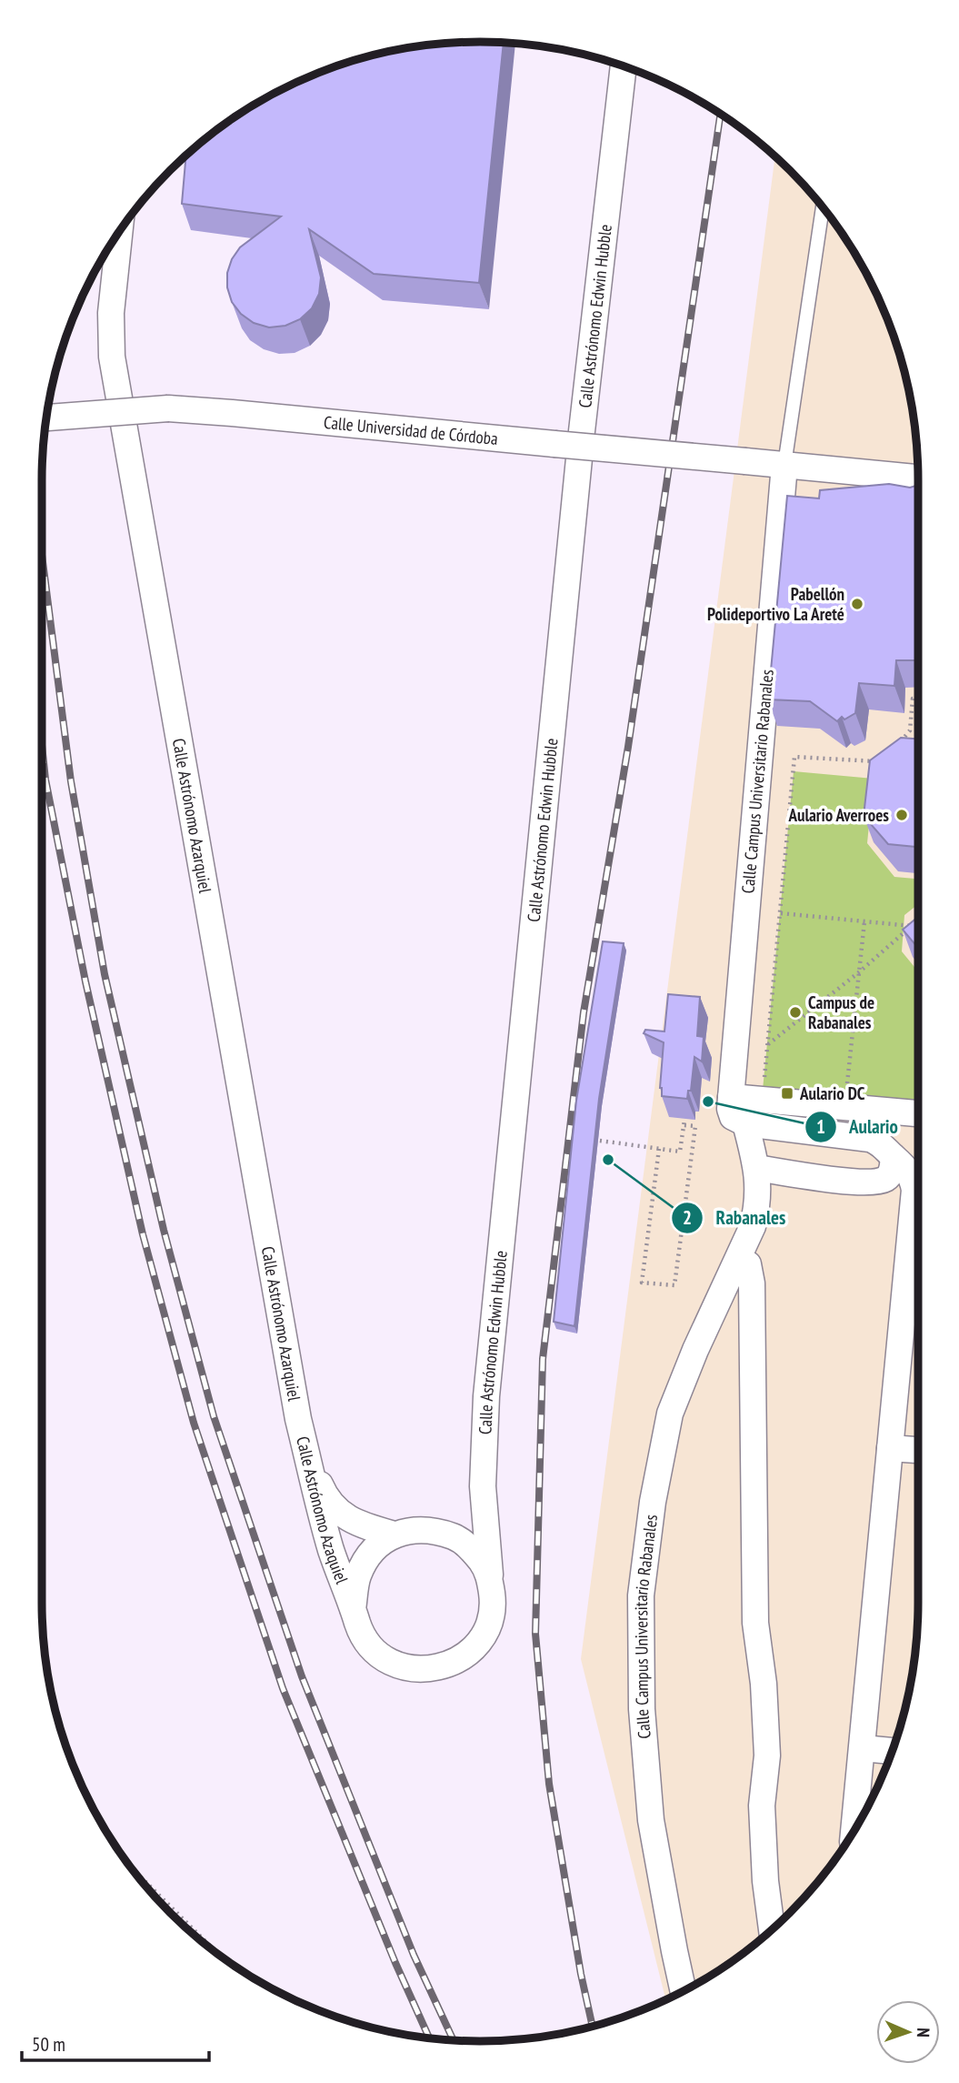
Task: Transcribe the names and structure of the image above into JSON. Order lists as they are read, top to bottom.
{
  "streets": {
    "street": [
      "Calle Astrónomo Edwin Hubble",
      "Calle Universidad de Córdoba",
      "Calle Campus Universitario Rabanales",
      "Calle Astrónomo Azarquiel",
      "Calle Astrónomo Azaquiel"
    ]
  },
  "crossings": [
    ["Calle Astrónomo Edwin Hubble", "Calle Astrónomo Azaquiel"],
    ["Calle Universidad de Córdoba", "Calle Campus Universitario Rabanales"],
    ["Calle Astrónomo Azarquiel", "Calle Astrónomo Azaquiel"]
  ],
  "places": {
    "other": [
      "Pabellón Polideportivo La Areté",
      "Aulario Averroes",
      "Campus de Rabanales",
      "Aulario",
      "Rabanales"
    ],
    "transit": ["Aulario DC"]
  },
  "scale_bar": "50 m",
  "north": "right"
}
